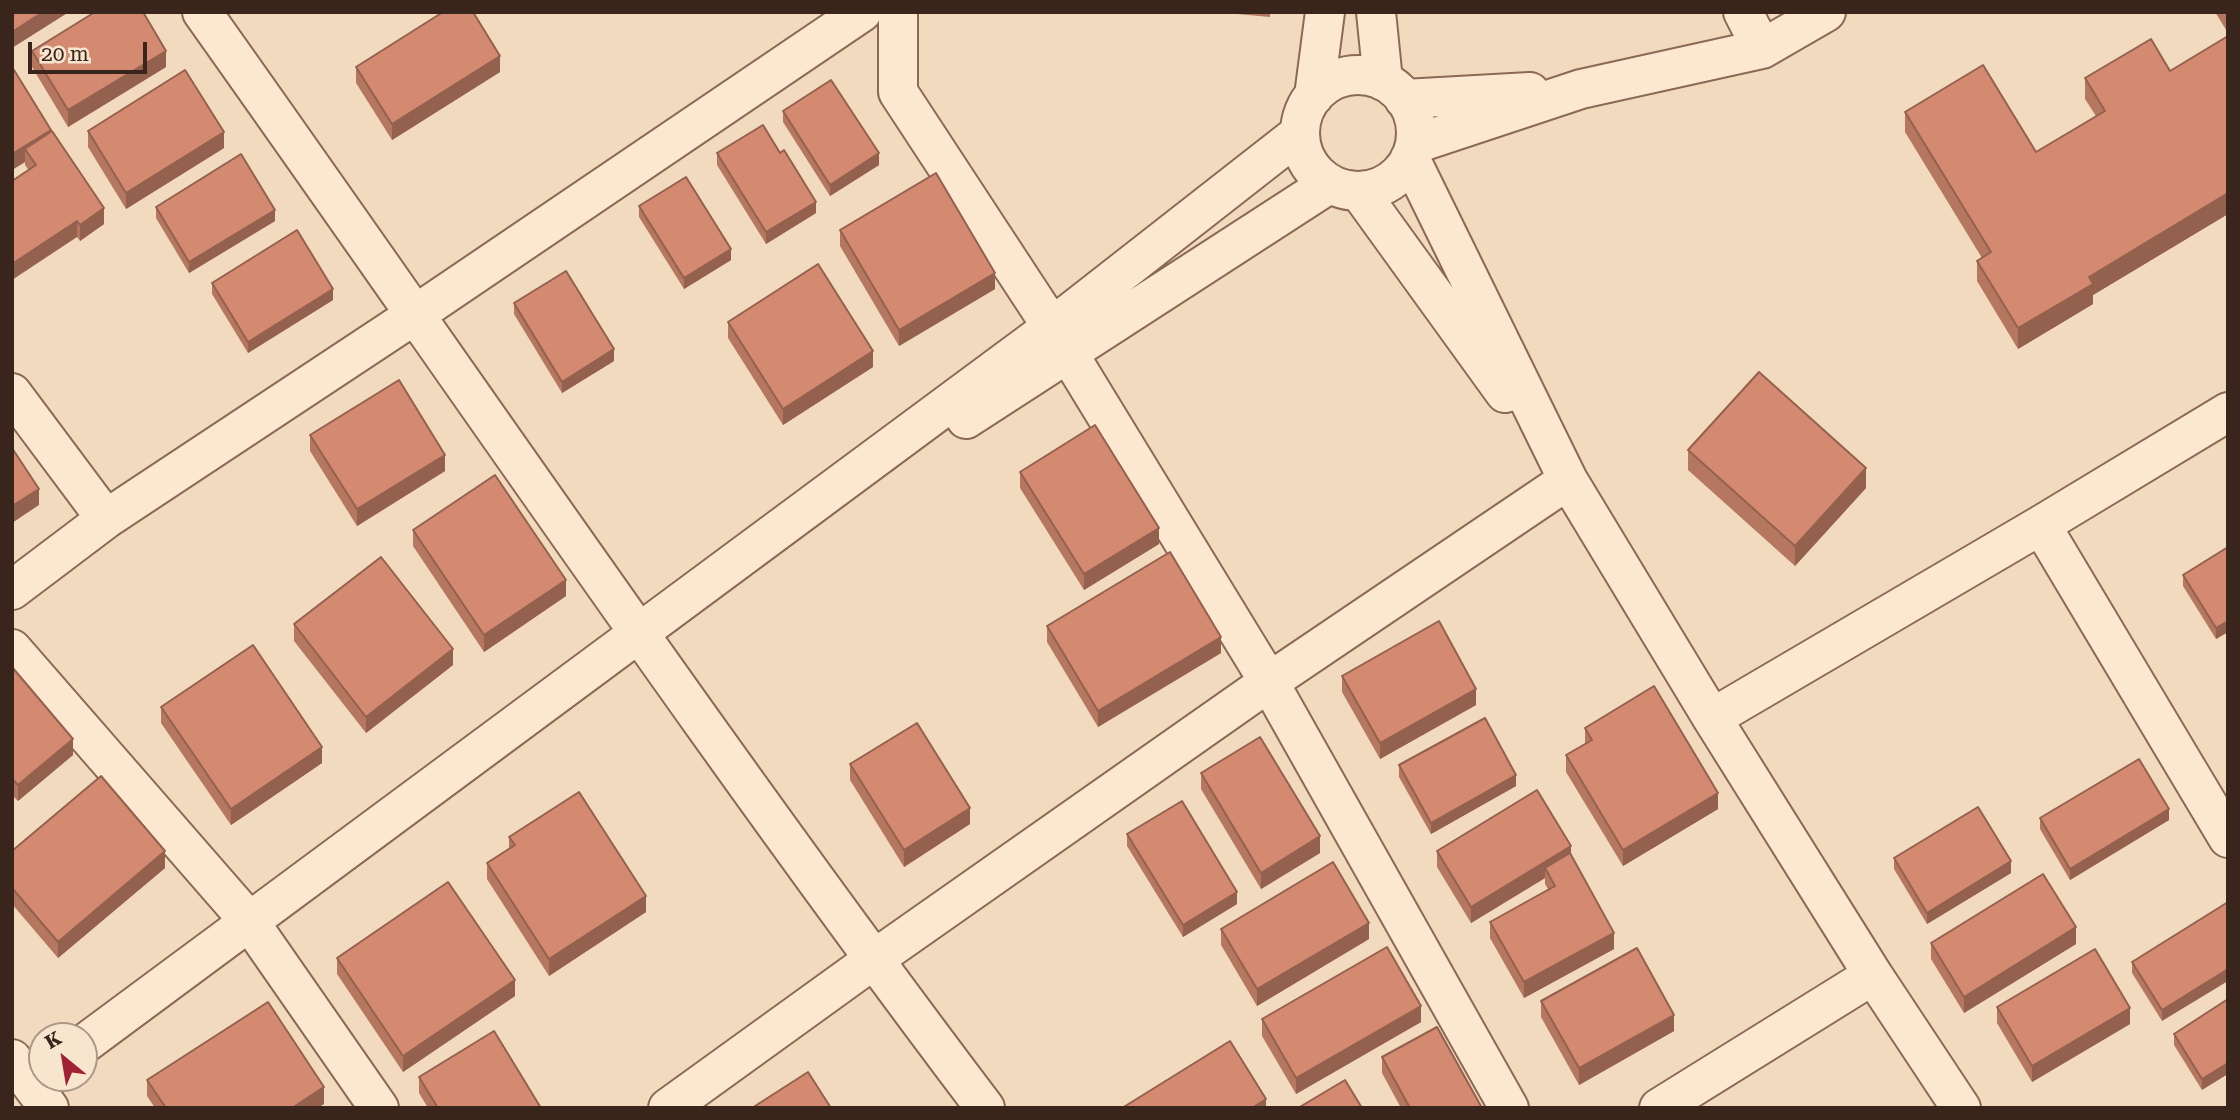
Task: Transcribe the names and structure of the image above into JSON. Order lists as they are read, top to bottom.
{
  "scale_bar": "20 m",
  "north": "top left"
}
